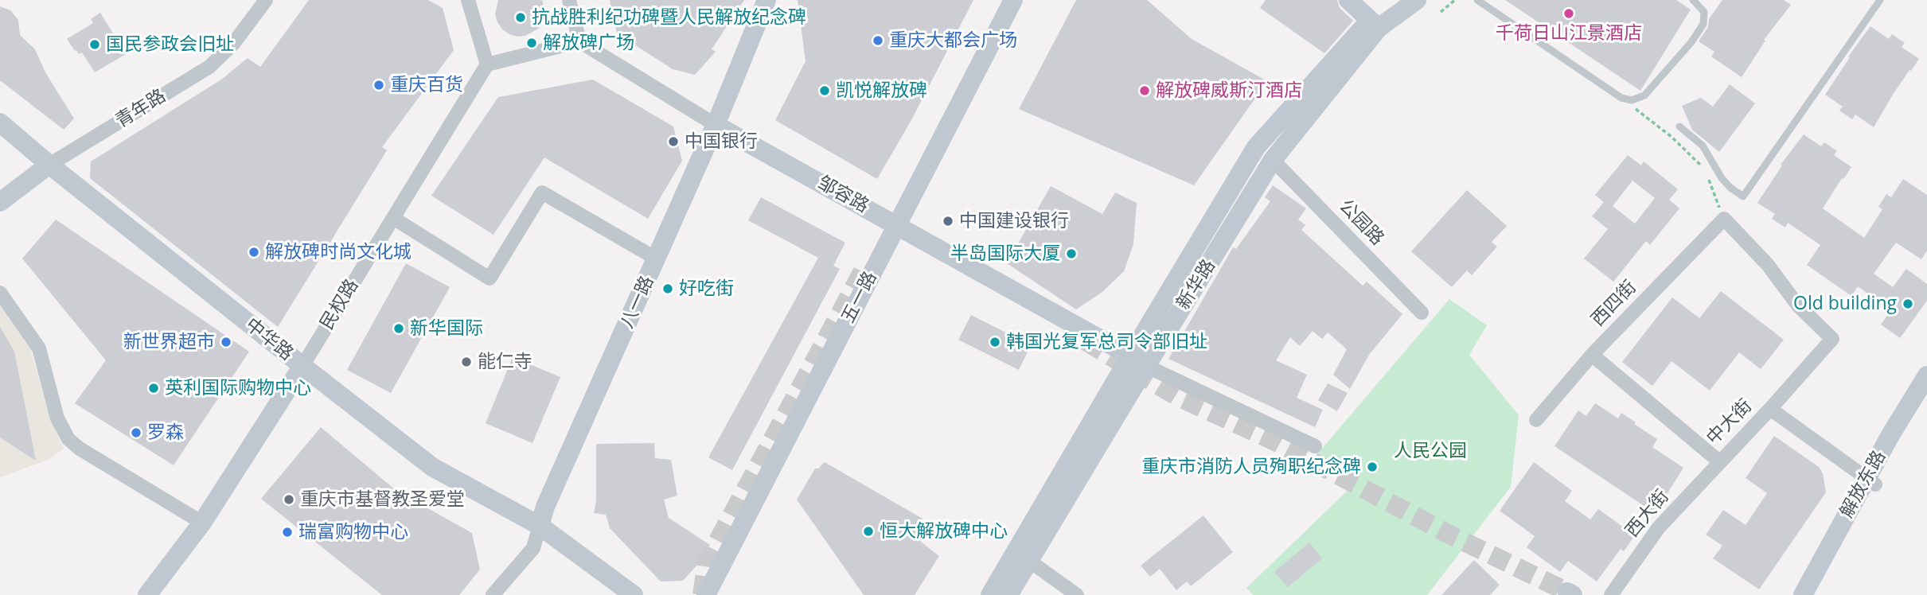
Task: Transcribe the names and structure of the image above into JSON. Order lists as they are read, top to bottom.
{
  "streets": {
    "main road": [
      "青年路",
      "邹容路",
      "新华路",
      "五一路",
      "八一路",
      "民权路",
      "中华路",
      "解放东路"
    ],
    "street": [
      "公园路",
      "西四街",
      "中大街",
      "西大街"
    ]
  },
  "crossings": [
    ["青年路", "中华路"],
    ["邹容路", "新华路"],
    ["邹容路", "五一路"],
    ["邹容路", "八一路"],
    ["公园路", "新华路"],
    ["八一路", "中华路"],
    ["西四街", "中大街"],
    ["民权路", "中华路"],
    ["中大街", "解放东路"],
    ["中大街", "西大街"]
  ],
  "parks": ["人民公园"],
  "places": [
    "千荷日山江景酒店",
    "抗战胜利纪功碑暨人民解放纪念碑",
    "重庆大都会广场",
    "解放碑广场",
    "国民参政会旧址",
    "重庆百货",
    "凯悦解放碑",
    "解放碑威斯汀酒店",
    "中国银行",
    "中国建设银行",
    "解放碑时尚文化城",
    "半岛国际大厦",
    "好吃街",
    "Old building",
    "新华国际",
    "新世界超市",
    "韩国光复军总司令部旧址",
    "能仁寺",
    "英利国际购物中心",
    "罗森",
    "重庆市消防人员殉职纪念碑",
    "重庆市基督教圣爱堂",
    "恒大解放碑中心",
    "瑞富购物中心"
  ]
}
